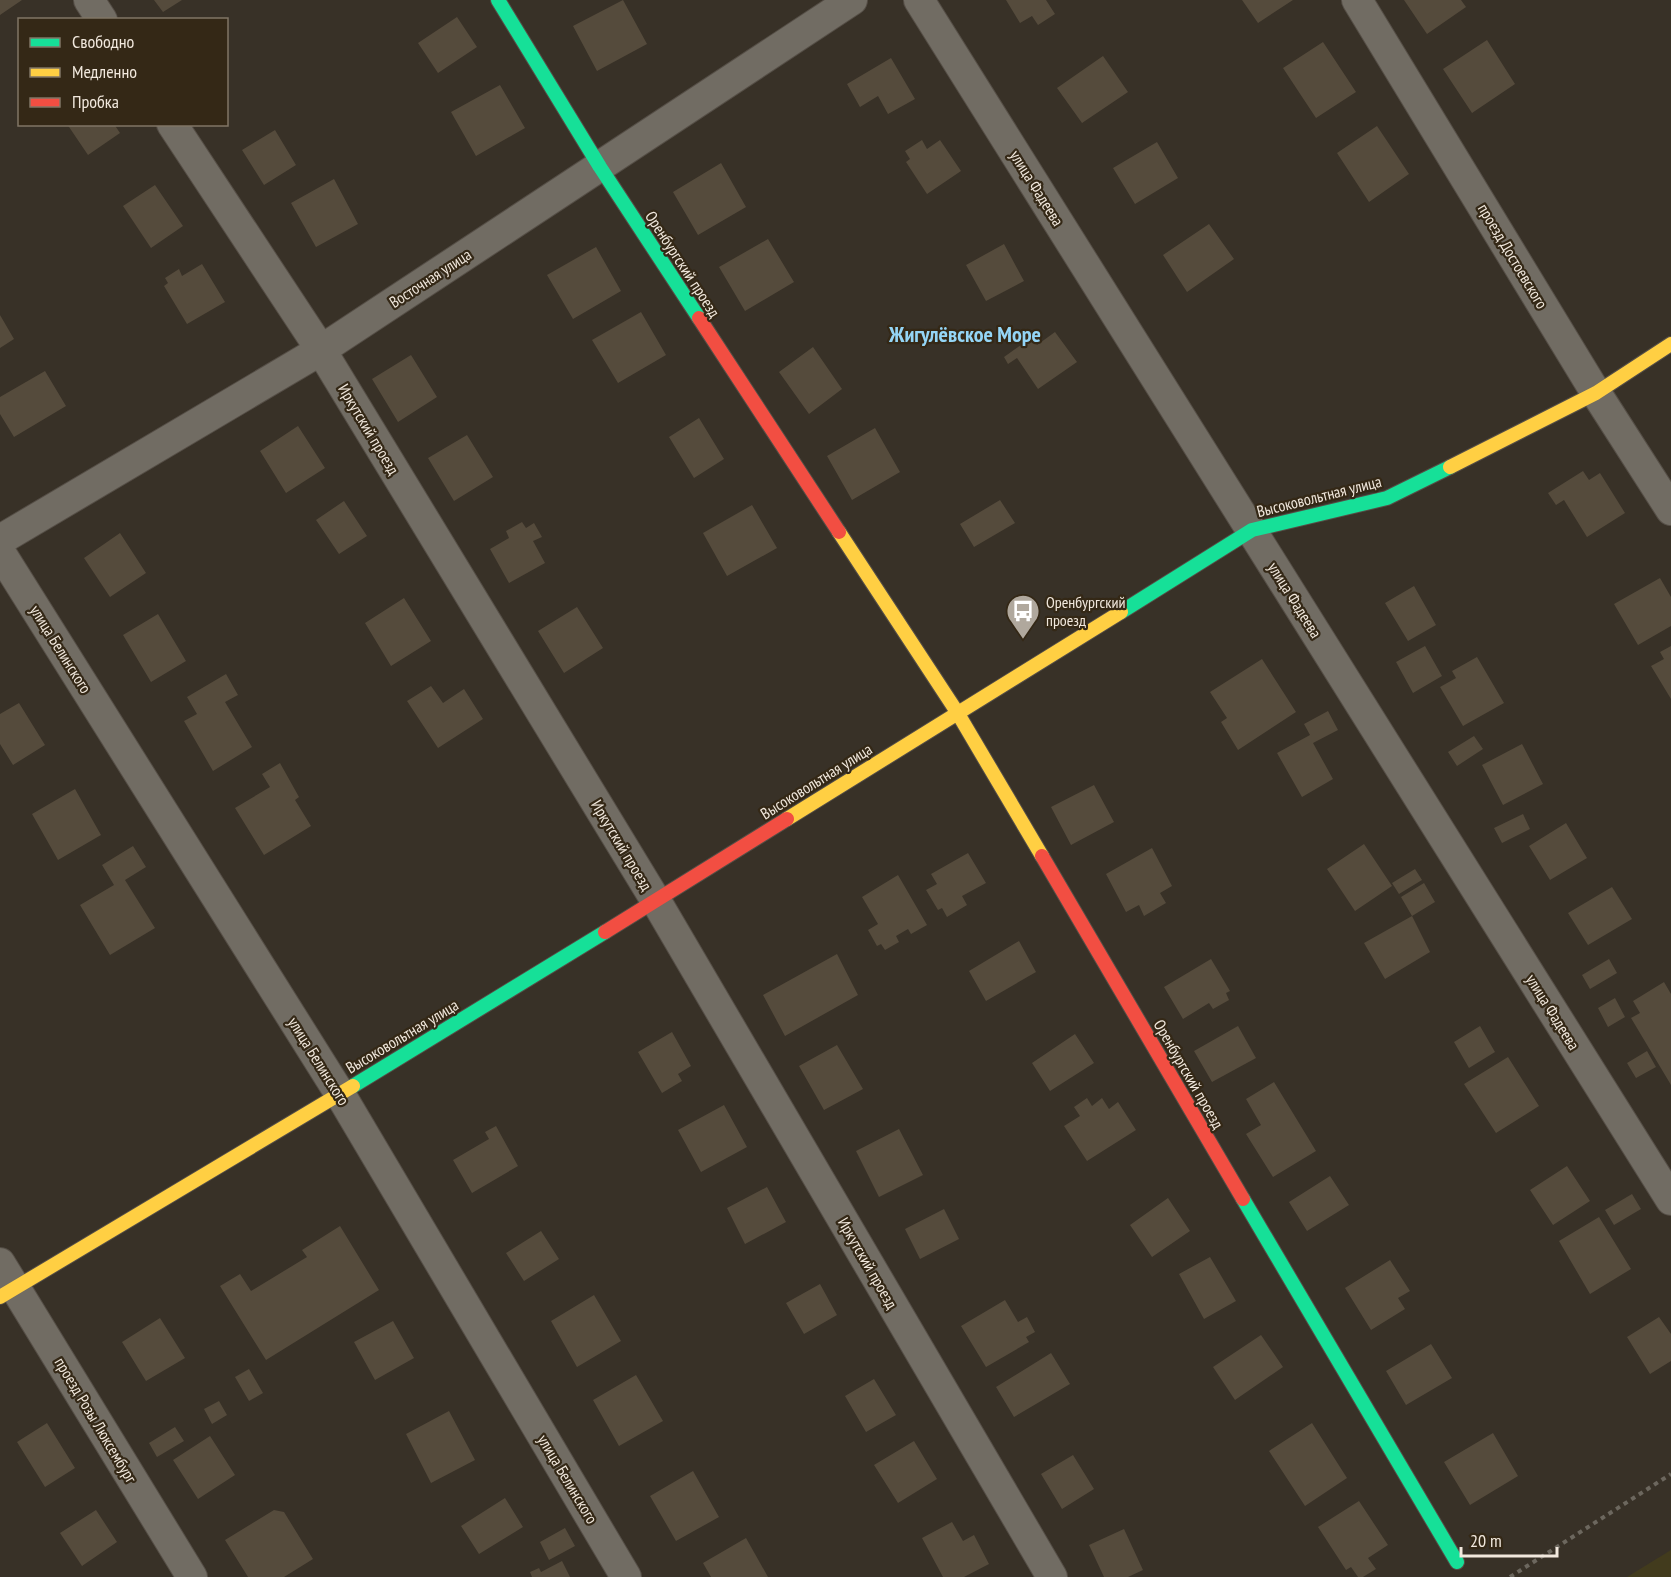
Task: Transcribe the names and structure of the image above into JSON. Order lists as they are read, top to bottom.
{
  "streets": {
    "street": [
      "улица Фадеева",
      "проезд Достоевского",
      "Оренбургский проезд",
      "Восточная улица",
      "Иркутский проезд",
      "Высоковольтная улица",
      "улица Белинского",
      "проезд Розы Люксембург"
    ]
  },
  "crossings": [
    ["улица Фадеева", "Высоковольтная улица"],
    ["проезд Достоевского", "Высоковольтная улица"],
    ["Оренбургский проезд", "Восточная улица"],
    ["Оренбургский проезд", "Высоковольтная улица"],
    ["Восточная улица", "Иркутский проезд"],
    ["Иркутский проезд", "Высоковольтная улица"],
    ["Высоковольтная улица", "улица Белинского"],
    ["Высоковольтная улица", "проезд Розы Люксембург"]
  ],
  "districts": ["Жигулёвское Море"],
  "places": {
    "bus stop": ["Оренбургский проезд"]
  },
  "legend": ["Свободно", "Медленно", "Пробка"],
  "scale_bar": "20 m"
}
